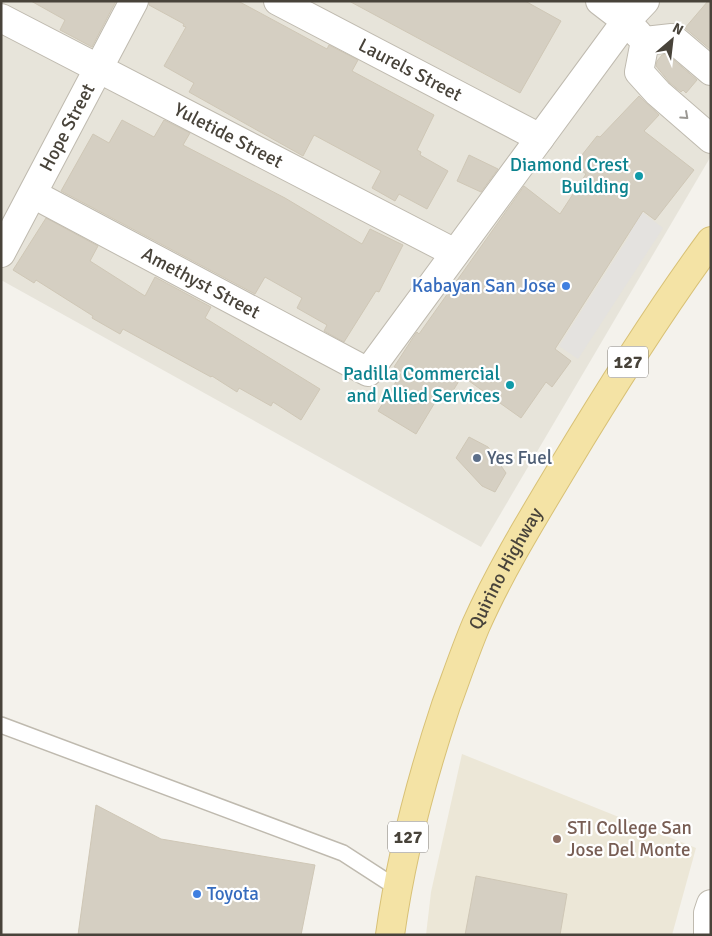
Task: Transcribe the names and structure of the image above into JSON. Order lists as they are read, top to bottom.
{
  "streets": {
    "main road": ["127", "Quirino Highway"],
    "street": [
      "Laurels Street",
      "Hope Street",
      "Yuletide Street",
      "Amethyst Street"
    ]
  },
  "crossings": [
    ["Hope Street", "Yuletide Street"],
    ["Hope Street", "Amethyst Street"],
    ["Yuletide Street", "Amethyst Street"]
  ],
  "places": [
    "Diamond Crest Building",
    "Kabayan San Jose",
    "Padilla Commercial and Allied Services",
    "Yes Fuel",
    "STI College San Jose Del Monte",
    "Toyota"
  ],
  "north": "top right"
}
